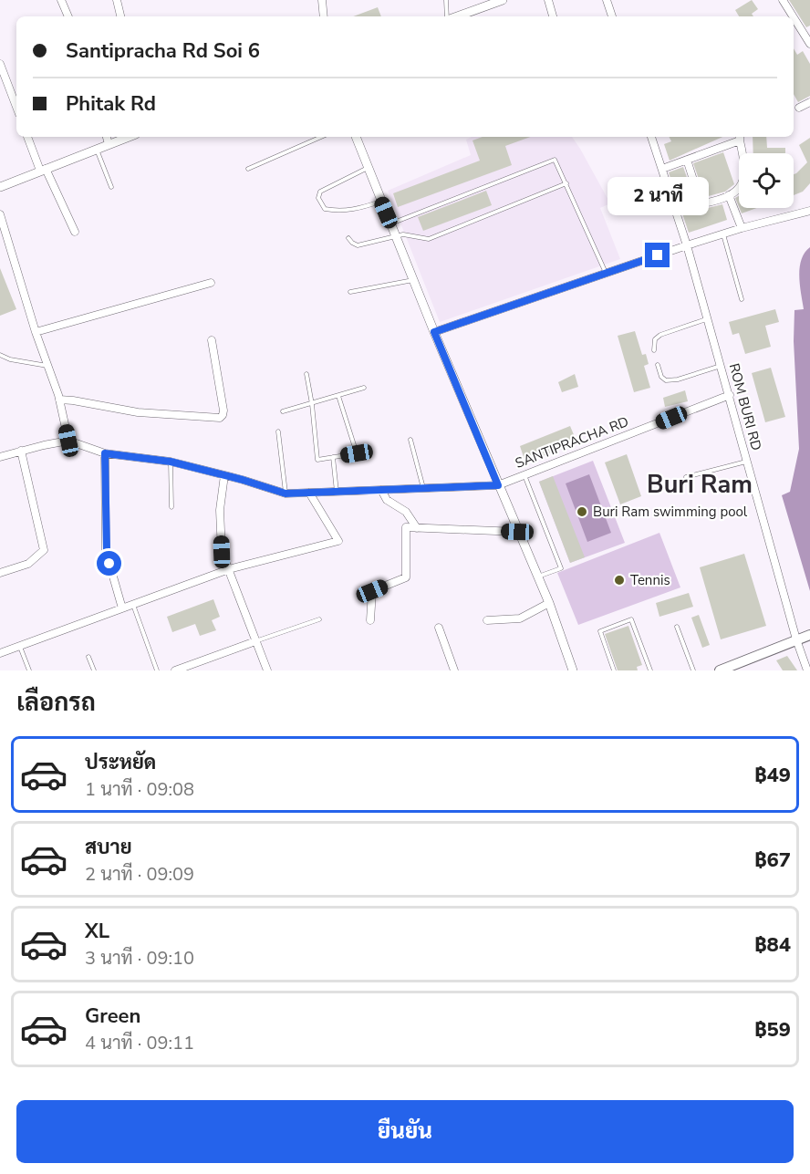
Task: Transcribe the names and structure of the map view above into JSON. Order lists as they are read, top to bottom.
{
  "streets": {
    "street": ["ROM BURI RD", "SANTIPRACHA RD"]
  },
  "crossings": [
    ["ROM BURI RD", "SANTIPRACHA RD"]
  ],
  "districts": ["Buri Ram"],
  "places": ["Buri Ram swimming pool", "Tennis"],
  "page": {
    "banner": ["Santipracha Rd Soi 6", "Phitak Rd"],
    "bubble": "2 นาที",
    "heading": "เลือกรถ",
    "list": [
      {
        "name": "ประหยัด",
        "note": "1 นาที · 09:08",
        "value": "฿49"
      },
      {
        "name": "สบาย",
        "note": "2 นาที · 09:09",
        "value": "฿67"
      },
      {
        "name": "XL",
        "note": "3 นาที · 09:10",
        "value": "฿84"
      },
      {
        "name": "Green",
        "note": "4 นาที · 09:11",
        "value": "฿59"
      }
    ],
    "buttons": "ยืนยัน"
  }
}
